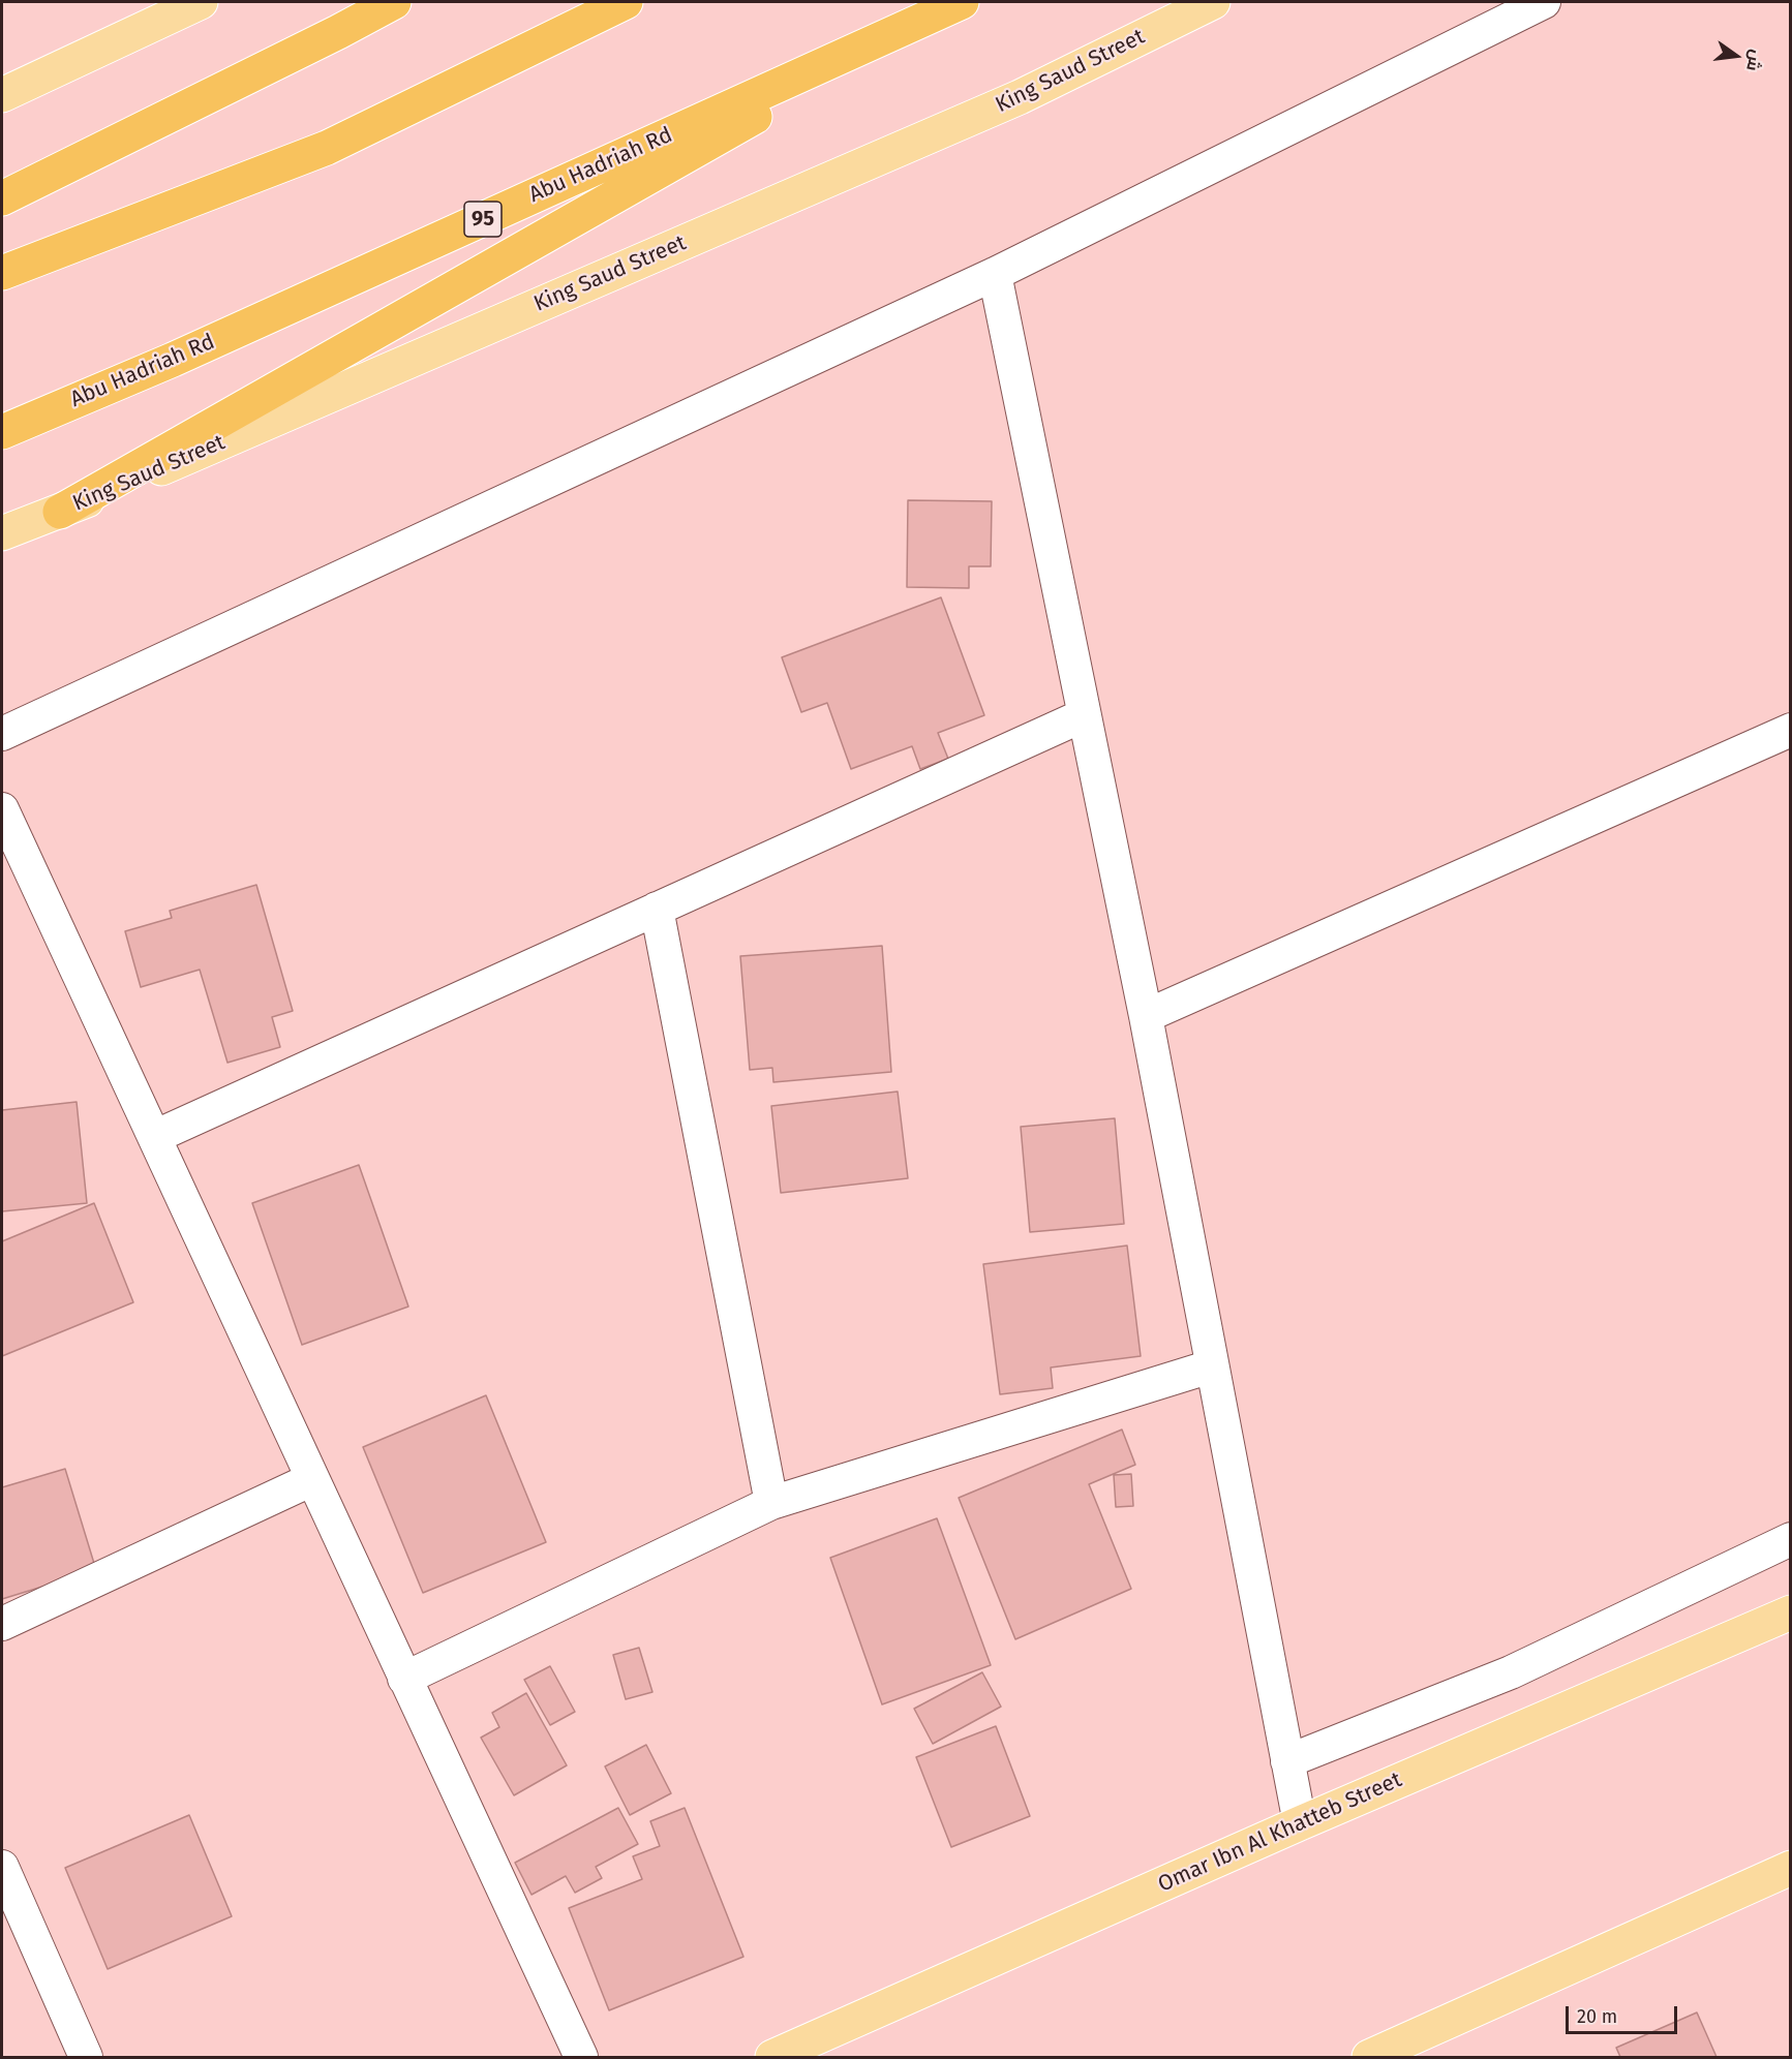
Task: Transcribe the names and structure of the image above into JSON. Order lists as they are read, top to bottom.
{
  "streets": {
    "highway": ["Abu Hadriah Rd", "95"],
    "main road": ["King Saud Street", "Omar Ibn Al Khatteb Street"]
  },
  "scale_bar": "20 m",
  "north": "right"
}
